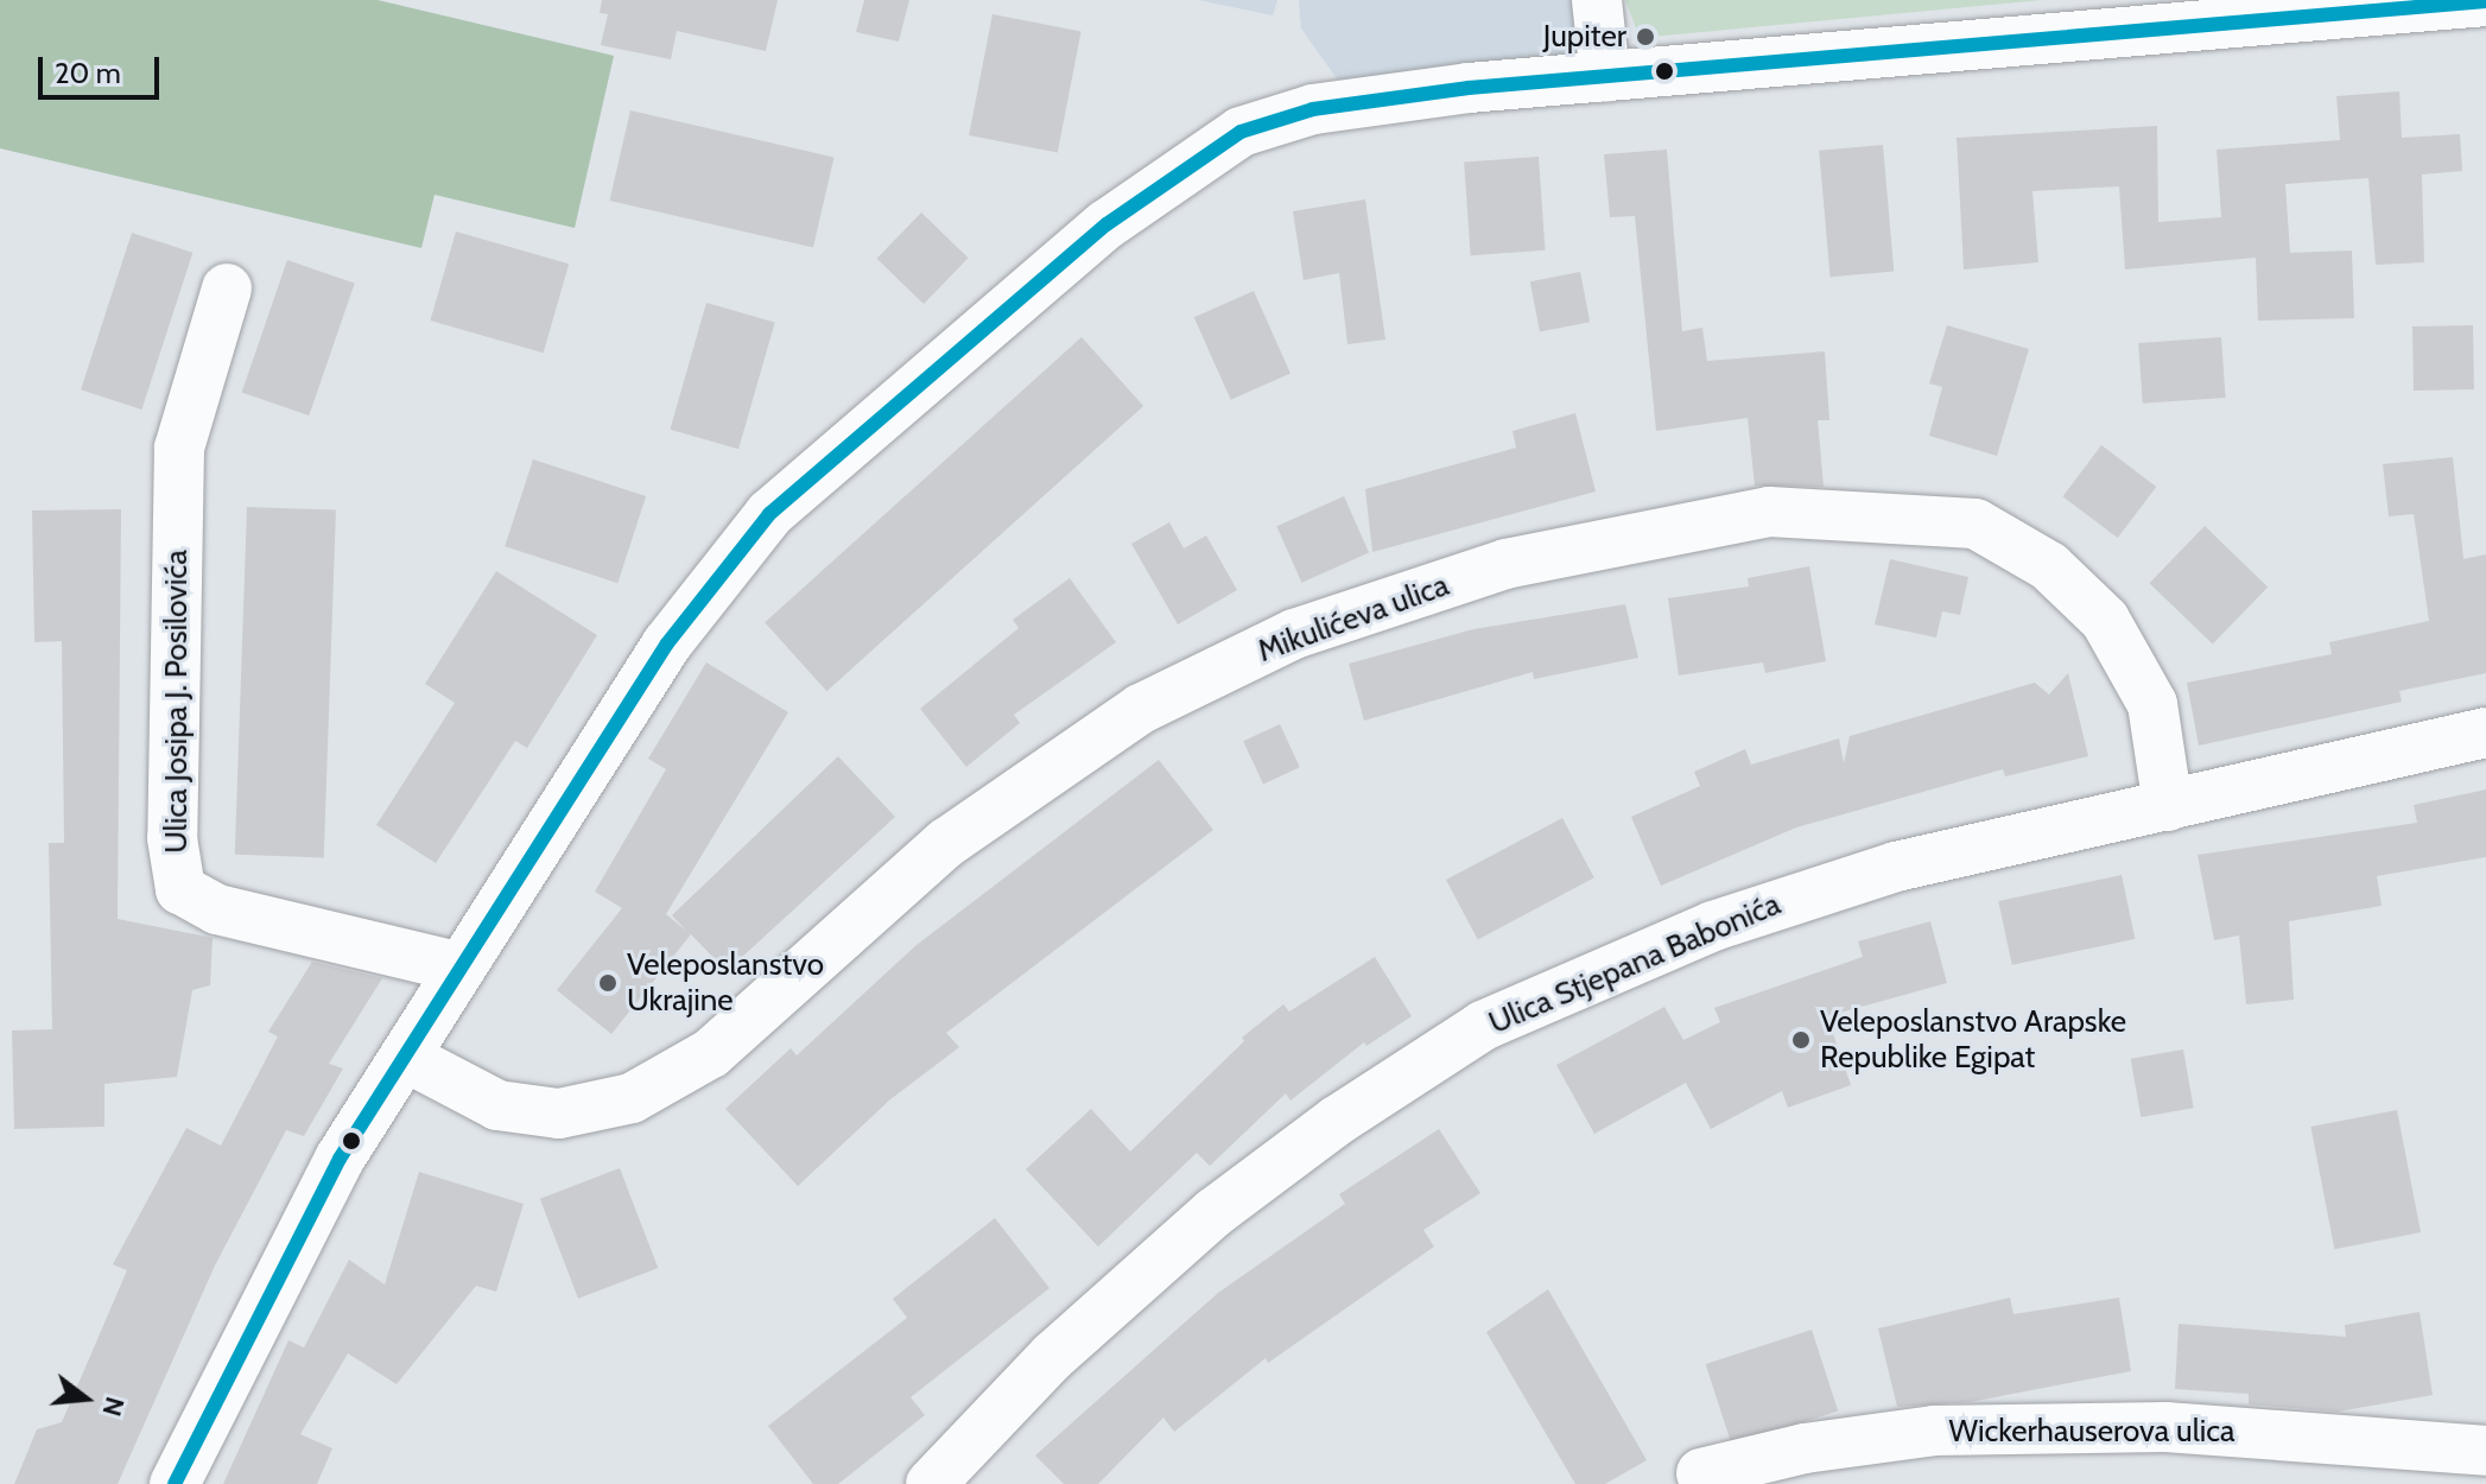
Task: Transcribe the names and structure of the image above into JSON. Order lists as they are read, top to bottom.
{
  "streets": {
    "street": [
      "Mikulićeva ulica",
      "Ulica Josipa J. Posilovića",
      "Ulica Stjepana Babonića",
      "Wickerhauserova ulica"
    ]
  },
  "crossings": [
    ["Mikulićeva ulica", "Ulica Stjepana Babonića"]
  ],
  "places": ["Jupiter", "Veleposlanstvo Ukrajine", "Veleposlanstvo Arapske Republike Egipat"],
  "scale_bar": "20 m",
  "north": "right"
}
